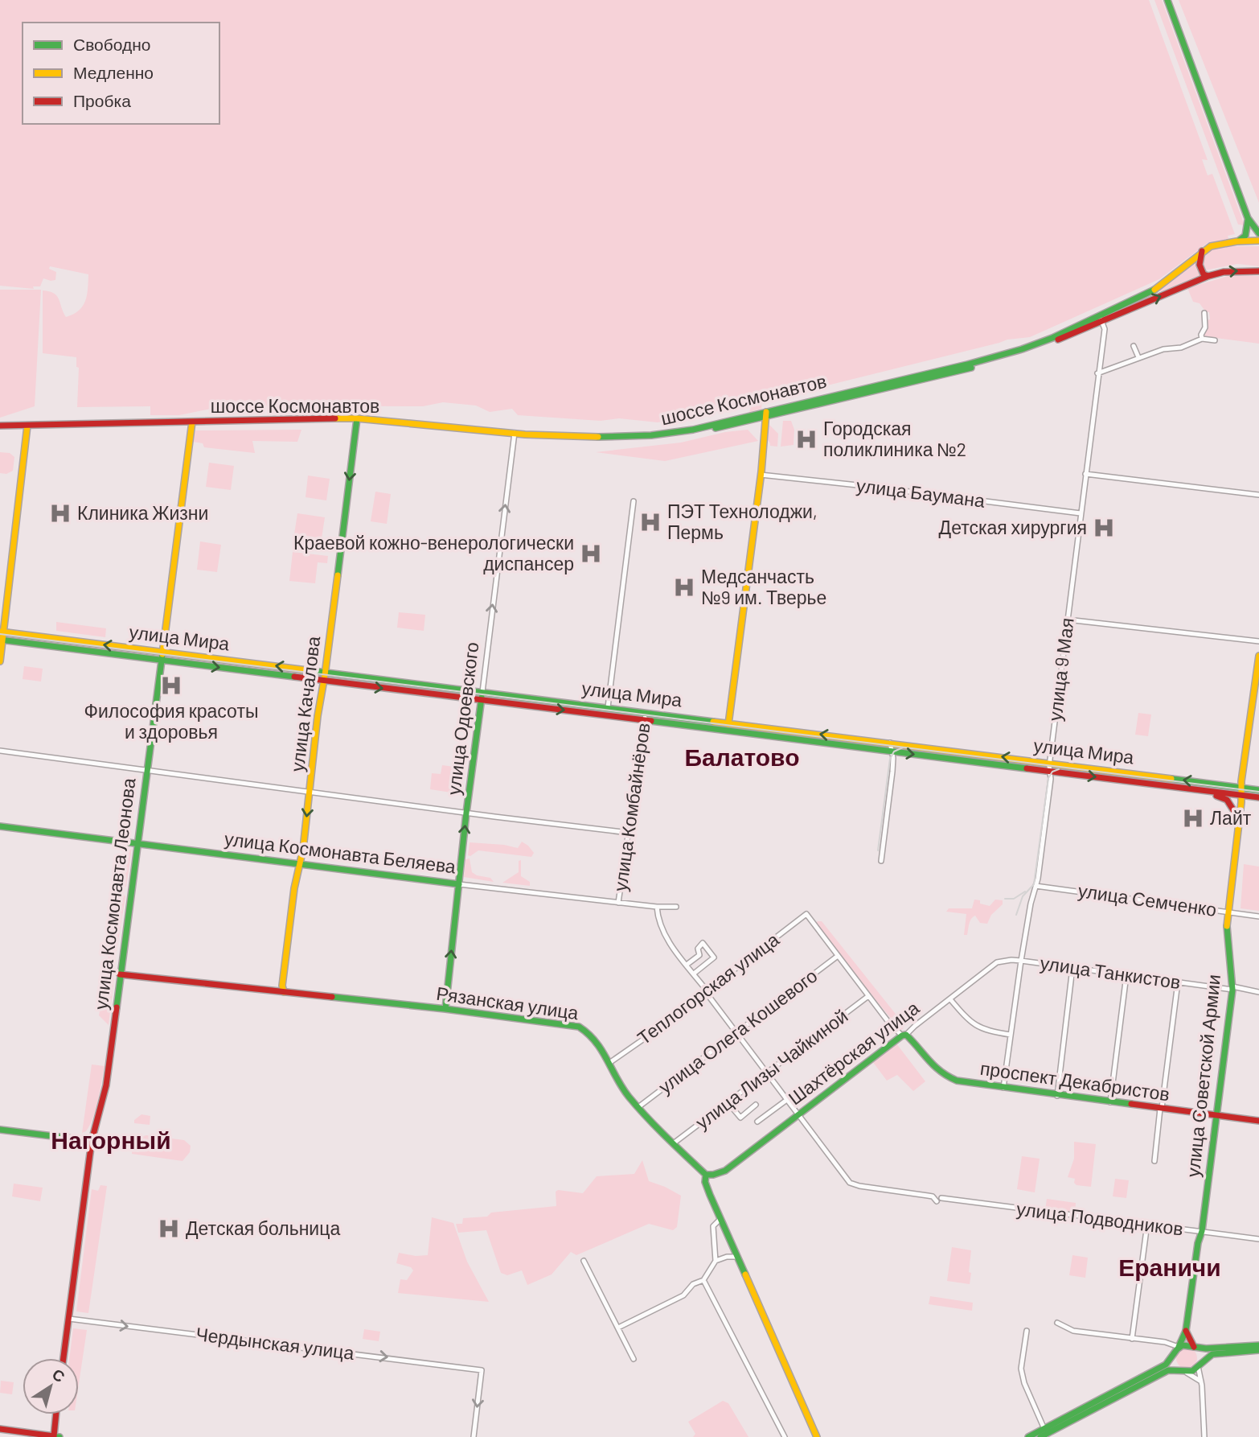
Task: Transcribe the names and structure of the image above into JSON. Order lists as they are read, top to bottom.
{
  "streets": {
    "main road": [
      "шоссе Космонавтов",
      "улица Мира",
      "улица Качалова",
      "улица Одоевского",
      "улица Космонавта Беляева",
      "улица Космонавта Леонова",
      "Рязанская улица",
      "Шахтёрская улица",
      "улица Советской Армии",
      "проспект Декабристов"
    ],
    "street": [
      "улица Баумана",
      "улица 9 Мая",
      "улица Комбайнёров",
      "улица Семченко",
      "улица Танкистов",
      "Теплогорская улица",
      "улица Олега Кошевого",
      "улица Лизы Чайкиной",
      "улица Подводников",
      "Чердынская улица"
    ]
  },
  "crossings": [
    ["шоссе Космонавтов", "улица 9 Мая"],
    ["шоссе Космонавтов", "улица Качалова"],
    ["шоссе Космонавтов", "улица Одоевского"],
    ["шоссе Космонавтов", "улица Космонавта Леонова"],
    ["улица Баумана", "улица 9 Мая"],
    ["улица Мира", "улица 9 Мая"],
    ["улица Мира", "улица Качалова"],
    ["улица Мира", "улица Одоевского"],
    ["улица Мира", "улица Комбайнёров"],
    ["улица Мира", "улица Космонавта Леонова"],
    ["улица Мира", "улица Советской Армии"],
    ["улица 9 Мая", "улица Семченко"],
    ["улица 9 Мая", "улица Танкистов"],
    ["улица 9 Мая", "Шахтёрская улица"],
    ["улица 9 Мая", "проспект Декабристов"],
    ["улица Качалова", "улица Космонавта Беляева"],
    ["улица Качалова", "Рязанская улица"],
    ["улица Одоевского", "улица Космонавта Беляева"],
    ["улица Одоевского", "Рязанская улица"],
    ["улица Комбайнёров", "улица Космонавта Беляева"],
    ["улица Космонавта Беляева", "улица Космонавта Леонова"],
    ["улица Космонавта Леонова", "Рязанская улица"],
    ["улица Космонавта Леонова", "Чердынская улица"],
    ["улица Семченко", "улица Советской Армии"],
    ["улица Танкистов", "Шахтёрская улица"],
    ["улица Танкистов", "улица Советской Армии"],
    ["Теплогорская улица", "Рязанская улица"],
    ["Теплогорская улица", "проспект Декабристов"],
    ["Рязанская улица", "улица Олега Кошевого"],
    ["Рязанская улица", "Шахтёрская улица"],
    ["Рязанская улица", "улица Лизы Чайкиной"],
    ["улица Олега Кошевого", "проспект Декабристов"],
    ["Шахтёрская улица", "проспект Декабристов"],
    ["Шахтёрская улица", "улица Подводников"],
    ["улица Лизы Чайкиной", "проспект Декабристов"],
    ["улица Советской Армии", "проспект Декабристов"],
    ["улица Советской Армии", "улица Подводников"]
  ],
  "one_way": ["улица Качалова", "улица Одоевского", "Чердынская улица"],
  "districts": ["Балатово", "Нагорный", "Ераничи"],
  "places": {
    "hospital": [
      "Городская поликлиника №2",
      "Клиника Жизни",
      "ПЭТ Технолоджи, Пермь",
      "Детская хирургия",
      "Краевой кожно-венерологически диспансер",
      "Медсанчасть №9 им. Тверье",
      "Философия красоты и здоровья",
      "Лайт",
      "Детская больница"
    ]
  },
  "legend": ["Свободно", "Медленно", "Пробка"],
  "north": "top right"
}
